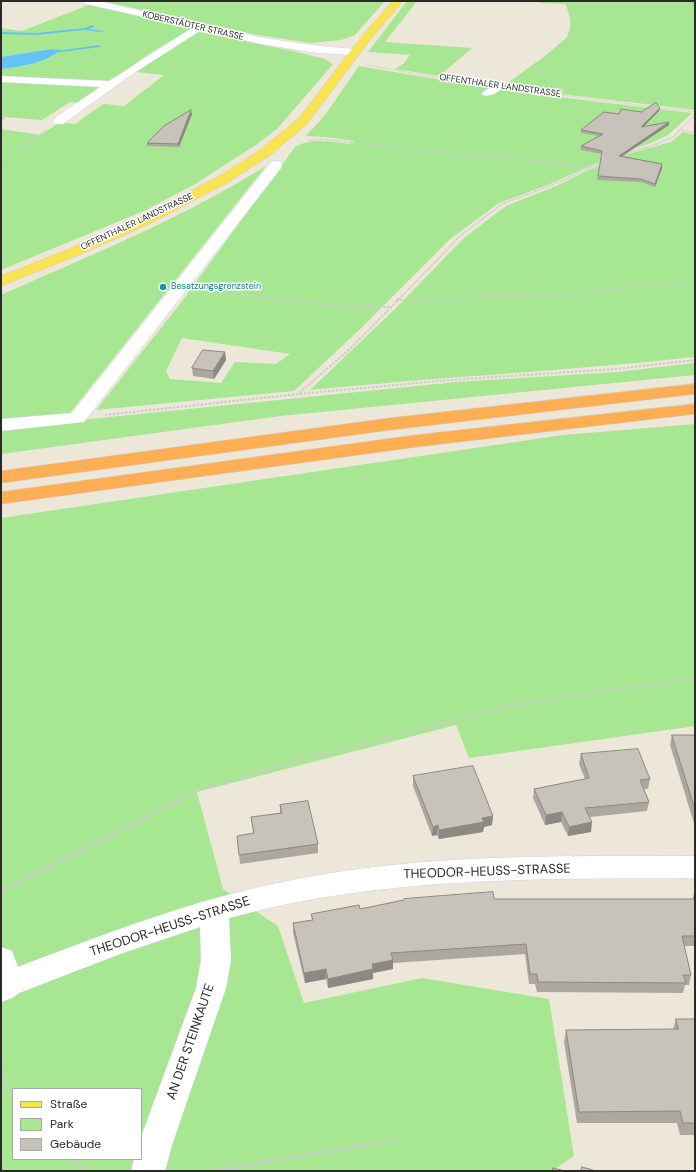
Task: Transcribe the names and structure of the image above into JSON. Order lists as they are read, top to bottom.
{
  "streets": {
    "main road": ["OFFENTHALER LANDSTRASSE"],
    "street": ["KOBERSTÄDTER STRASSE", "THEODOR-HEUSS-STRASSE", "AN DER STEINKAUTE"]
  },
  "crossings": [
    ["THEODOR-HEUSS-STRASSE", "AN DER STEINKAUTE"]
  ],
  "places": ["Besatzungsgrenzstein"],
  "legend": ["Straße", "Park", "Gebäude"]
}
